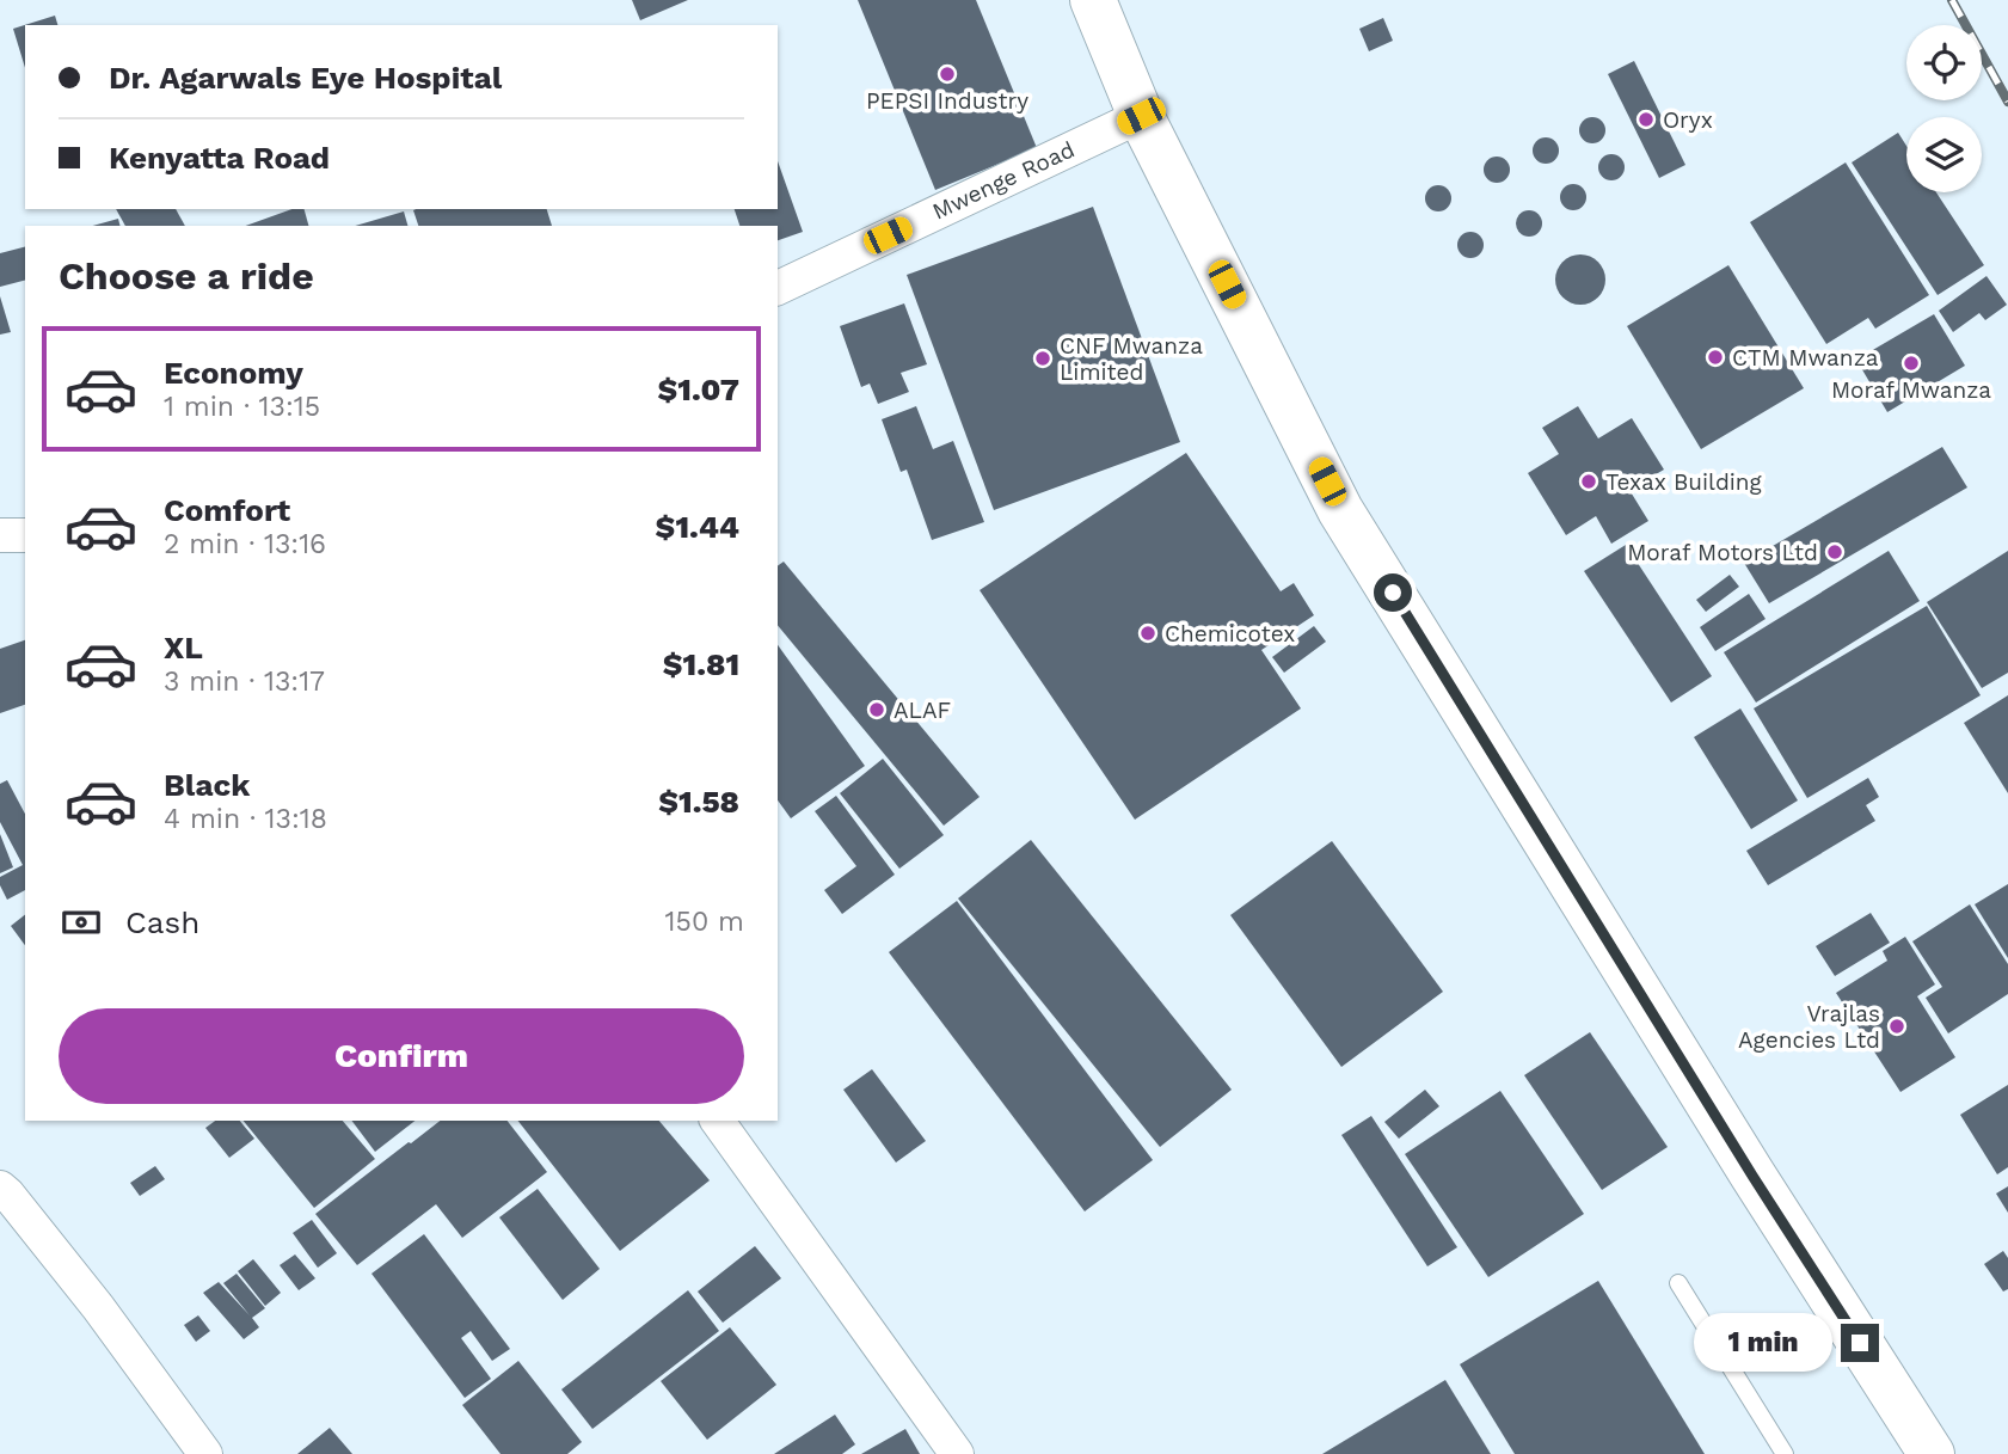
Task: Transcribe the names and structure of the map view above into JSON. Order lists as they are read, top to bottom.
{
  "streets": {
    "street": ["Mwenge Road"]
  },
  "places": [
    "PEPSI Industry",
    "Oryx",
    "CTM Mwanza",
    "CNF Mwanza Limited",
    "Moraf Mwanza",
    "Texax Building",
    "Moraf Motors Ltd",
    "Chemicotex",
    "ALAF",
    "Vrajlas Agencies Ltd"
  ],
  "page": {
    "banner": ["Dr. Agarwals Eye Hospital", "Kenyatta Road"],
    "heading": "Choose a ride",
    "list": [
      {
        "name": "Economy",
        "note": "1 min · 13:15",
        "value": "$1.07"
      },
      {
        "name": "Comfort",
        "note": "2 min · 13:16",
        "value": "$1.44"
      },
      {
        "name": "XL",
        "note": "3 min · 13:17",
        "value": "$1.81"
      },
      {
        "name": "Black",
        "note": "4 min · 13:18",
        "value": "$1.58"
      }
    ],
    "pay": ["Cash", "150 m"],
    "buttons": "Confirm",
    "bubble": "1 min"
  }
}
